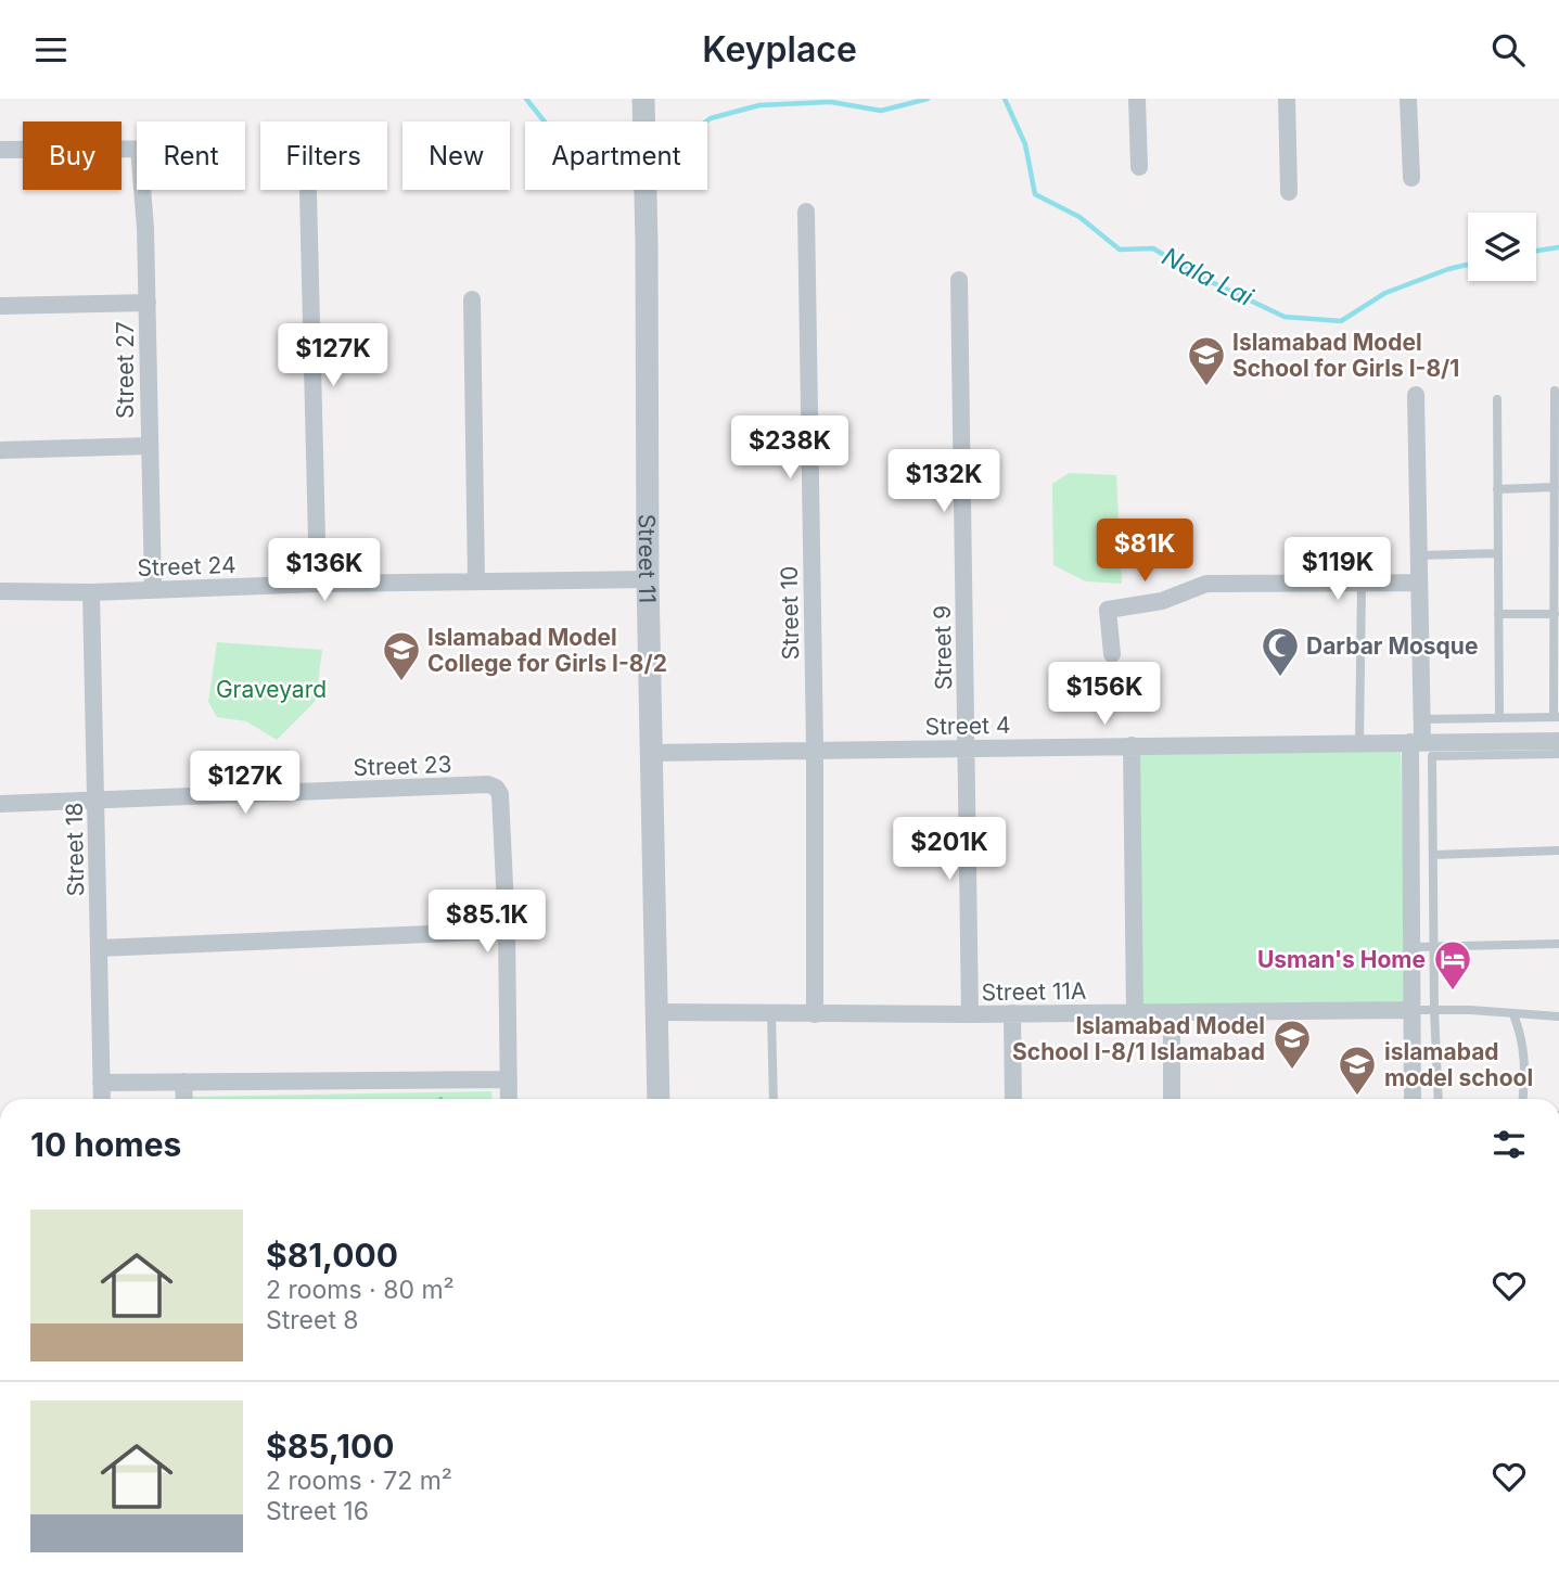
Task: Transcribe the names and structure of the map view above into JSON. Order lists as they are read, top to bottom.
{
  "streets": {
    "street": [
      "Street 27",
      "Street 11",
      "Street 24",
      "Street 10",
      "Street 9",
      "Street 4",
      "Street 23",
      "Street 18",
      "Street 11A"
    ]
  },
  "crossings": [
    ["Street 27", "Street 24"],
    ["Street 11", "Street 24"],
    ["Street 11", "Street 4"],
    ["Street 11", "Street 11A"],
    ["Street 24", "Street 18"],
    ["Street 10", "Street 4"],
    ["Street 10", "Street 11A"],
    ["Street 9", "Street 4"],
    ["Street 9", "Street 11A"],
    ["Street 23", "Street 18"]
  ],
  "water": ["Nala Lai"],
  "parks": ["Graveyard"],
  "places": {
    "school or university": [
      "Islamabad Model School for Girls I-8/1",
      "Islamabad Model College for Girls I-8/2",
      "Islamabad Model School I-8/1 Islamabad",
      "islamabad model school"
    ],
    "mosque": ["Darbar Mosque"],
    "hotel": ["Usman's Home"]
  },
  "page": {
    "header": "Keyplace",
    "chip": [
      "Buy",
      "Rent",
      "Filters",
      "New",
      "Apartment"
    ],
    "price": [
      "$127K",
      "$238K",
      "$132K",
      "$81K",
      "$119K",
      "$136K",
      "$156K",
      "$127K",
      "$201K",
      "$85.1K"
    ],
    "heading": "10 homes",
    "list": [
      {
        "name": "$81,000",
        "note": "2 rooms · 80 m² · Street 8"
      },
      {
        "name": "$85,100",
        "note": "2 rooms · 72 m² · Street 16"
      }
    ]
  }
}
